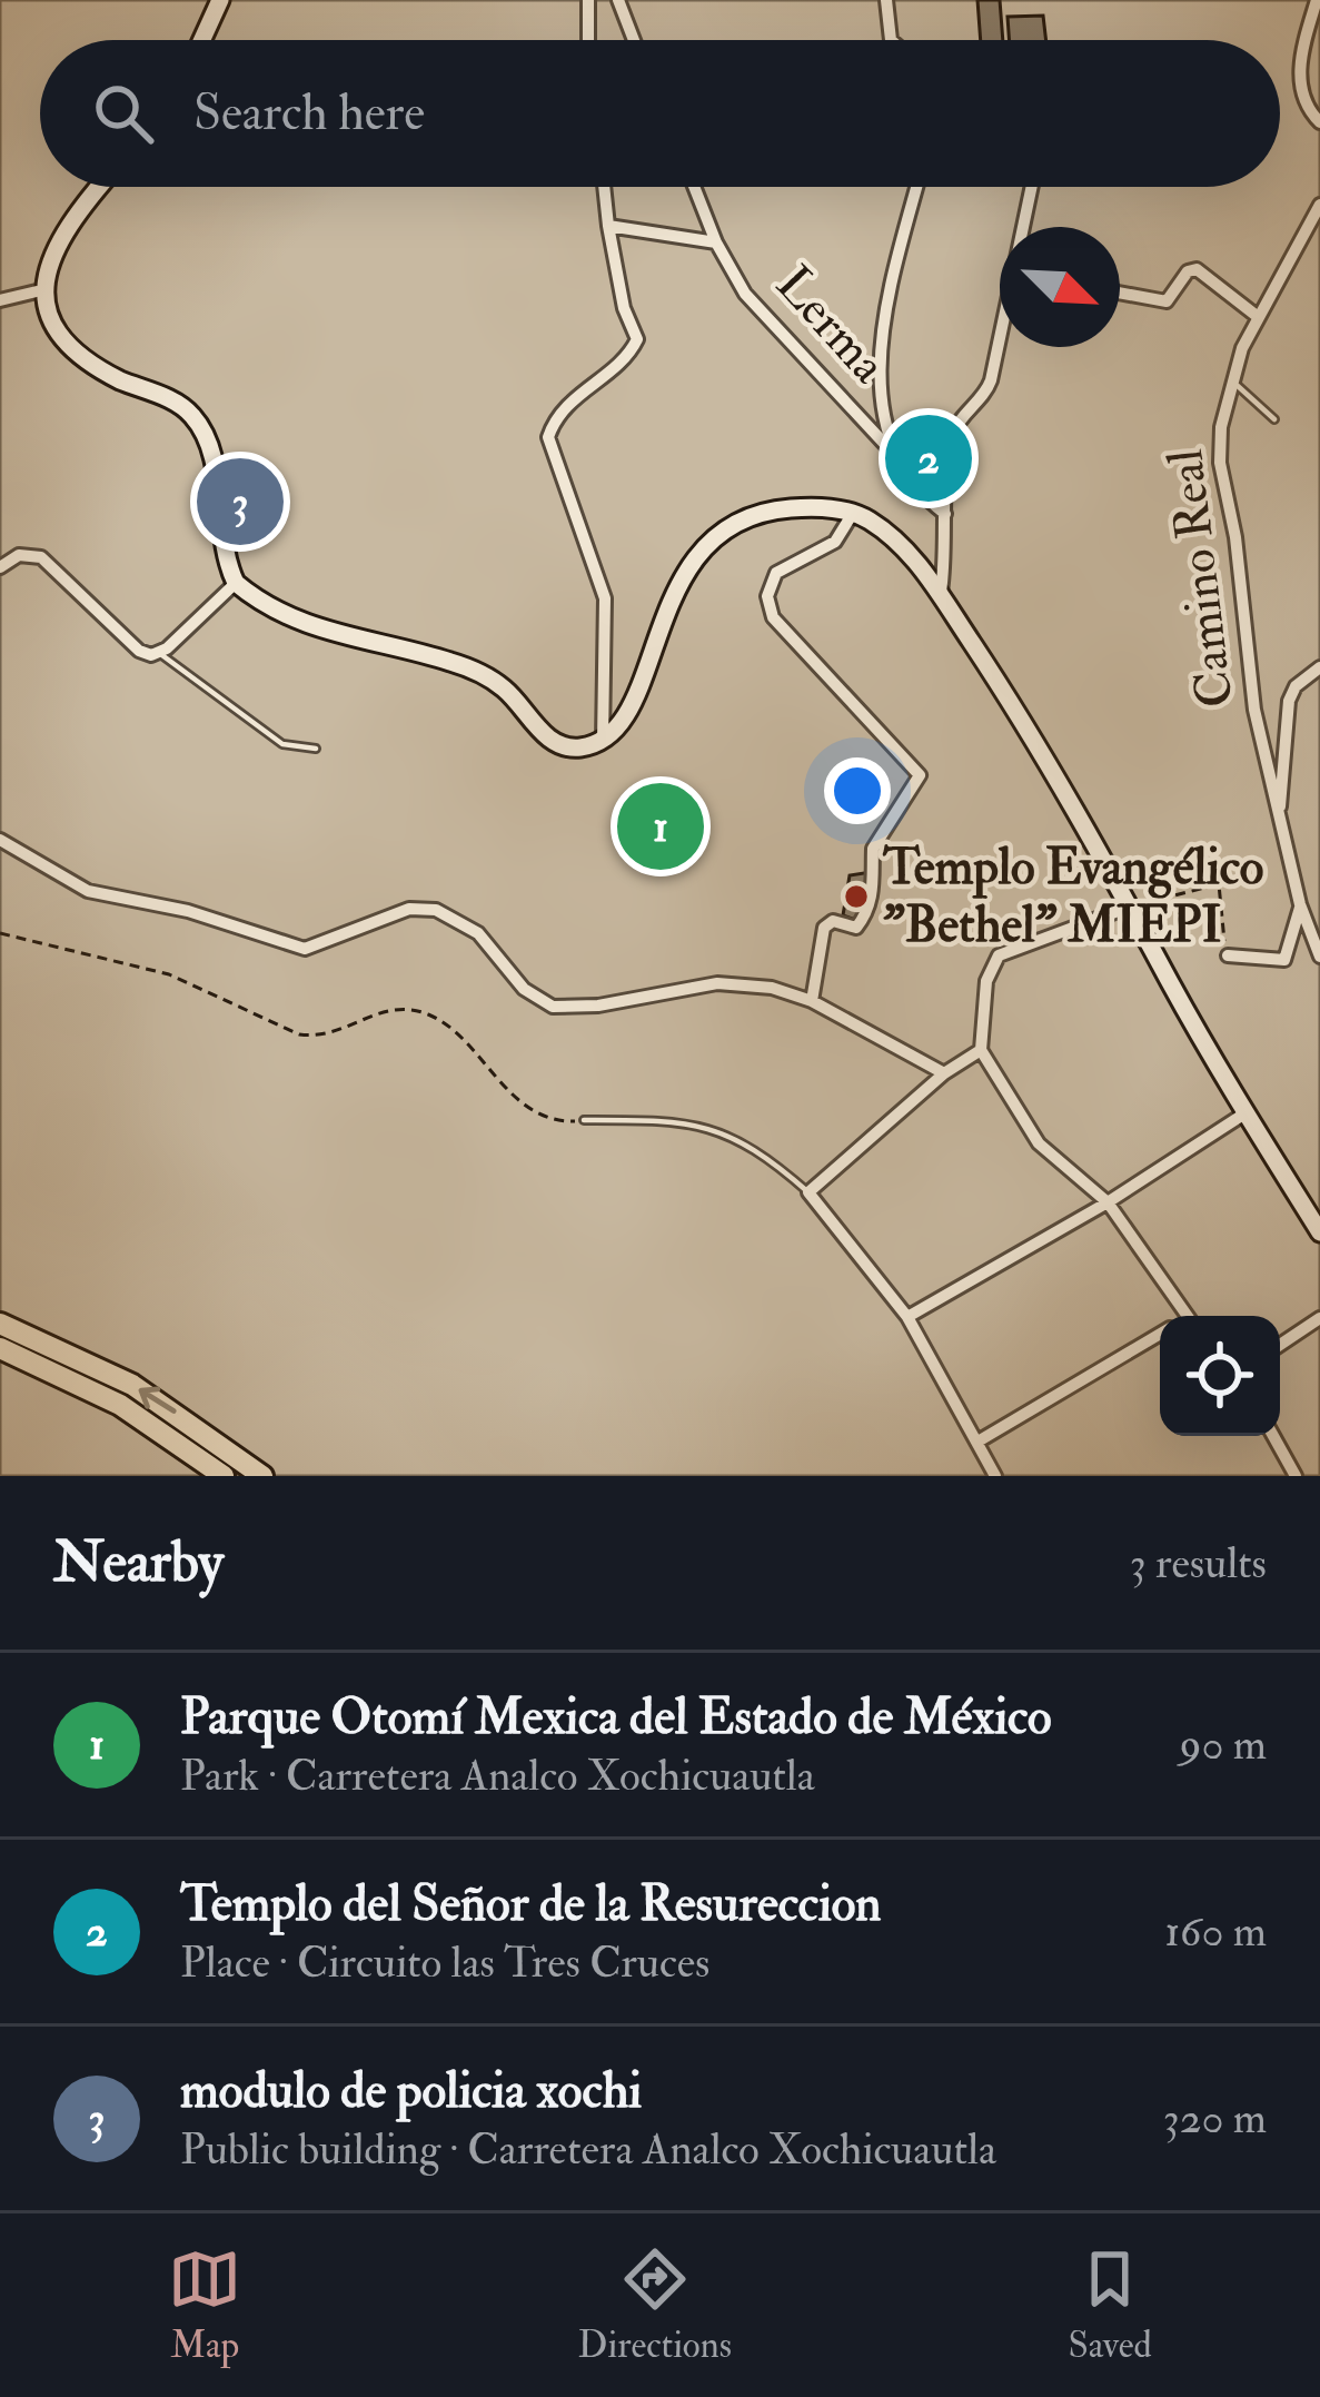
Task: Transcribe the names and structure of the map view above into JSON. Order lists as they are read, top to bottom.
{
  "streets": {
    "street": ["Lerma", "Camino Real"]
  },
  "places": ["Templo Evangélico \"Bethel\" MIEPI"],
  "north": "bottom right",
  "page": {
    "search": "Search here",
    "pins": ["2", "3", "1"],
    "heading": ["Nearby", "3 results"],
    "list": [
      {
        "mark": "1",
        "name": "Parque Otomí Mexica del Estado de México",
        "note": "Park · Carretera Analco Xochicuautla",
        "value": "90 m"
      },
      {
        "mark": "2",
        "name": "Templo del Señor de la Resureccion",
        "note": "Place · Circuito las Tres Cruces",
        "value": "160 m"
      },
      {
        "mark": "3",
        "name": "modulo de policia xochi",
        "note": "Public building · Carretera Analco Xochicuautla",
        "value": "320 m"
      }
    ],
    "nav": ["Map", "Directions", "Saved"]
  }
}
